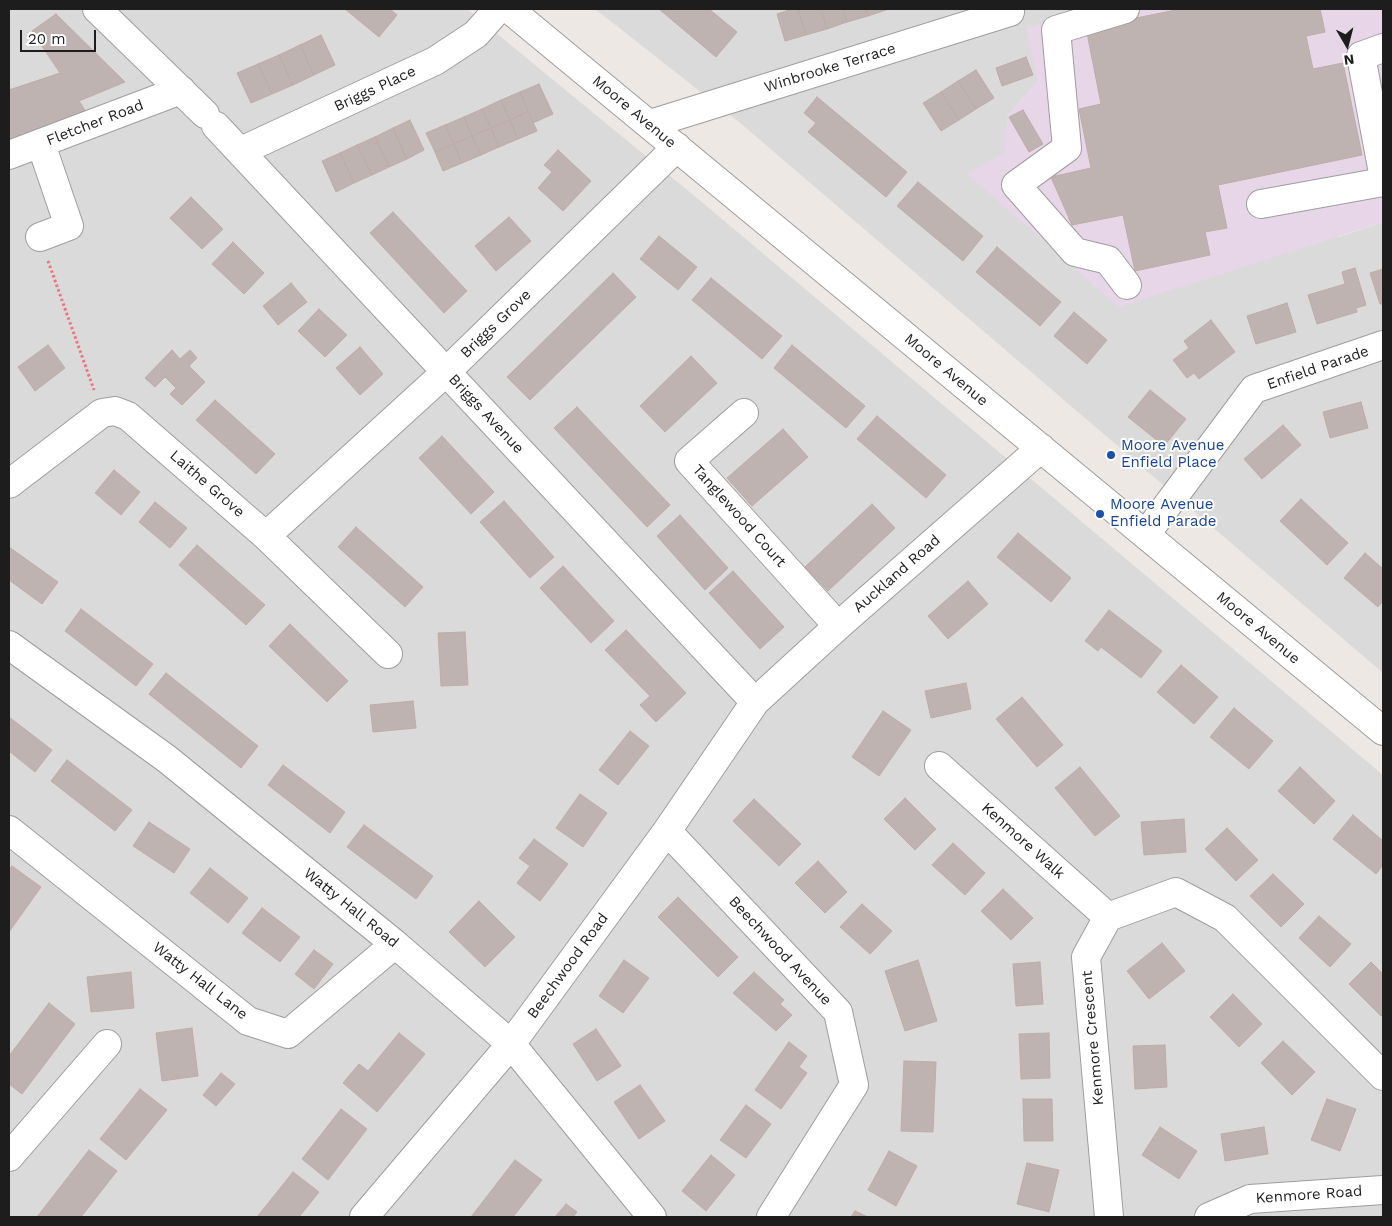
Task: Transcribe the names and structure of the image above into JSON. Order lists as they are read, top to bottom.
{
  "streets": {
    "street": [
      "Winbrooke Terrace",
      "Briggs Place",
      "Moore Avenue",
      "Fletcher Road",
      "Briggs Grove",
      "Enfield Parade",
      "Briggs Avenue",
      "Laithe Grove",
      "Tanglewood Court",
      "Auckland Road",
      "Kenmore Walk",
      "Watty Hall Road",
      "Beechwood Avenue",
      "Beechwood Road",
      "Watty Hall Lane",
      "Kenmore Crescent",
      "Kenmore Road"
    ]
  },
  "crossings": [
    ["Winbrooke Terrace", "Moore Avenue"],
    ["Briggs Place", "Briggs Avenue"],
    ["Moore Avenue", "Briggs Grove"],
    ["Moore Avenue", "Enfield Parade"],
    ["Moore Avenue", "Auckland Road"],
    ["Fletcher Road", "Briggs Avenue"],
    ["Briggs Grove", "Briggs Avenue"],
    ["Briggs Grove", "Laithe Grove"],
    ["Briggs Avenue", "Auckland Road"],
    ["Briggs Avenue", "Beechwood Road"],
    ["Tanglewood Court", "Auckland Road"],
    ["Auckland Road", "Beechwood Road"],
    ["Kenmore Walk", "Kenmore Crescent"],
    ["Watty Hall Road", "Beechwood Road"],
    ["Watty Hall Road", "Watty Hall Lane"],
    ["Beechwood Avenue", "Beechwood Road"]
  ],
  "places": ["Moore Avenue Enfield Place", "Moore Avenue Enfield Parade"],
  "scale_bar": "20 m",
  "north": "bottom"
}
